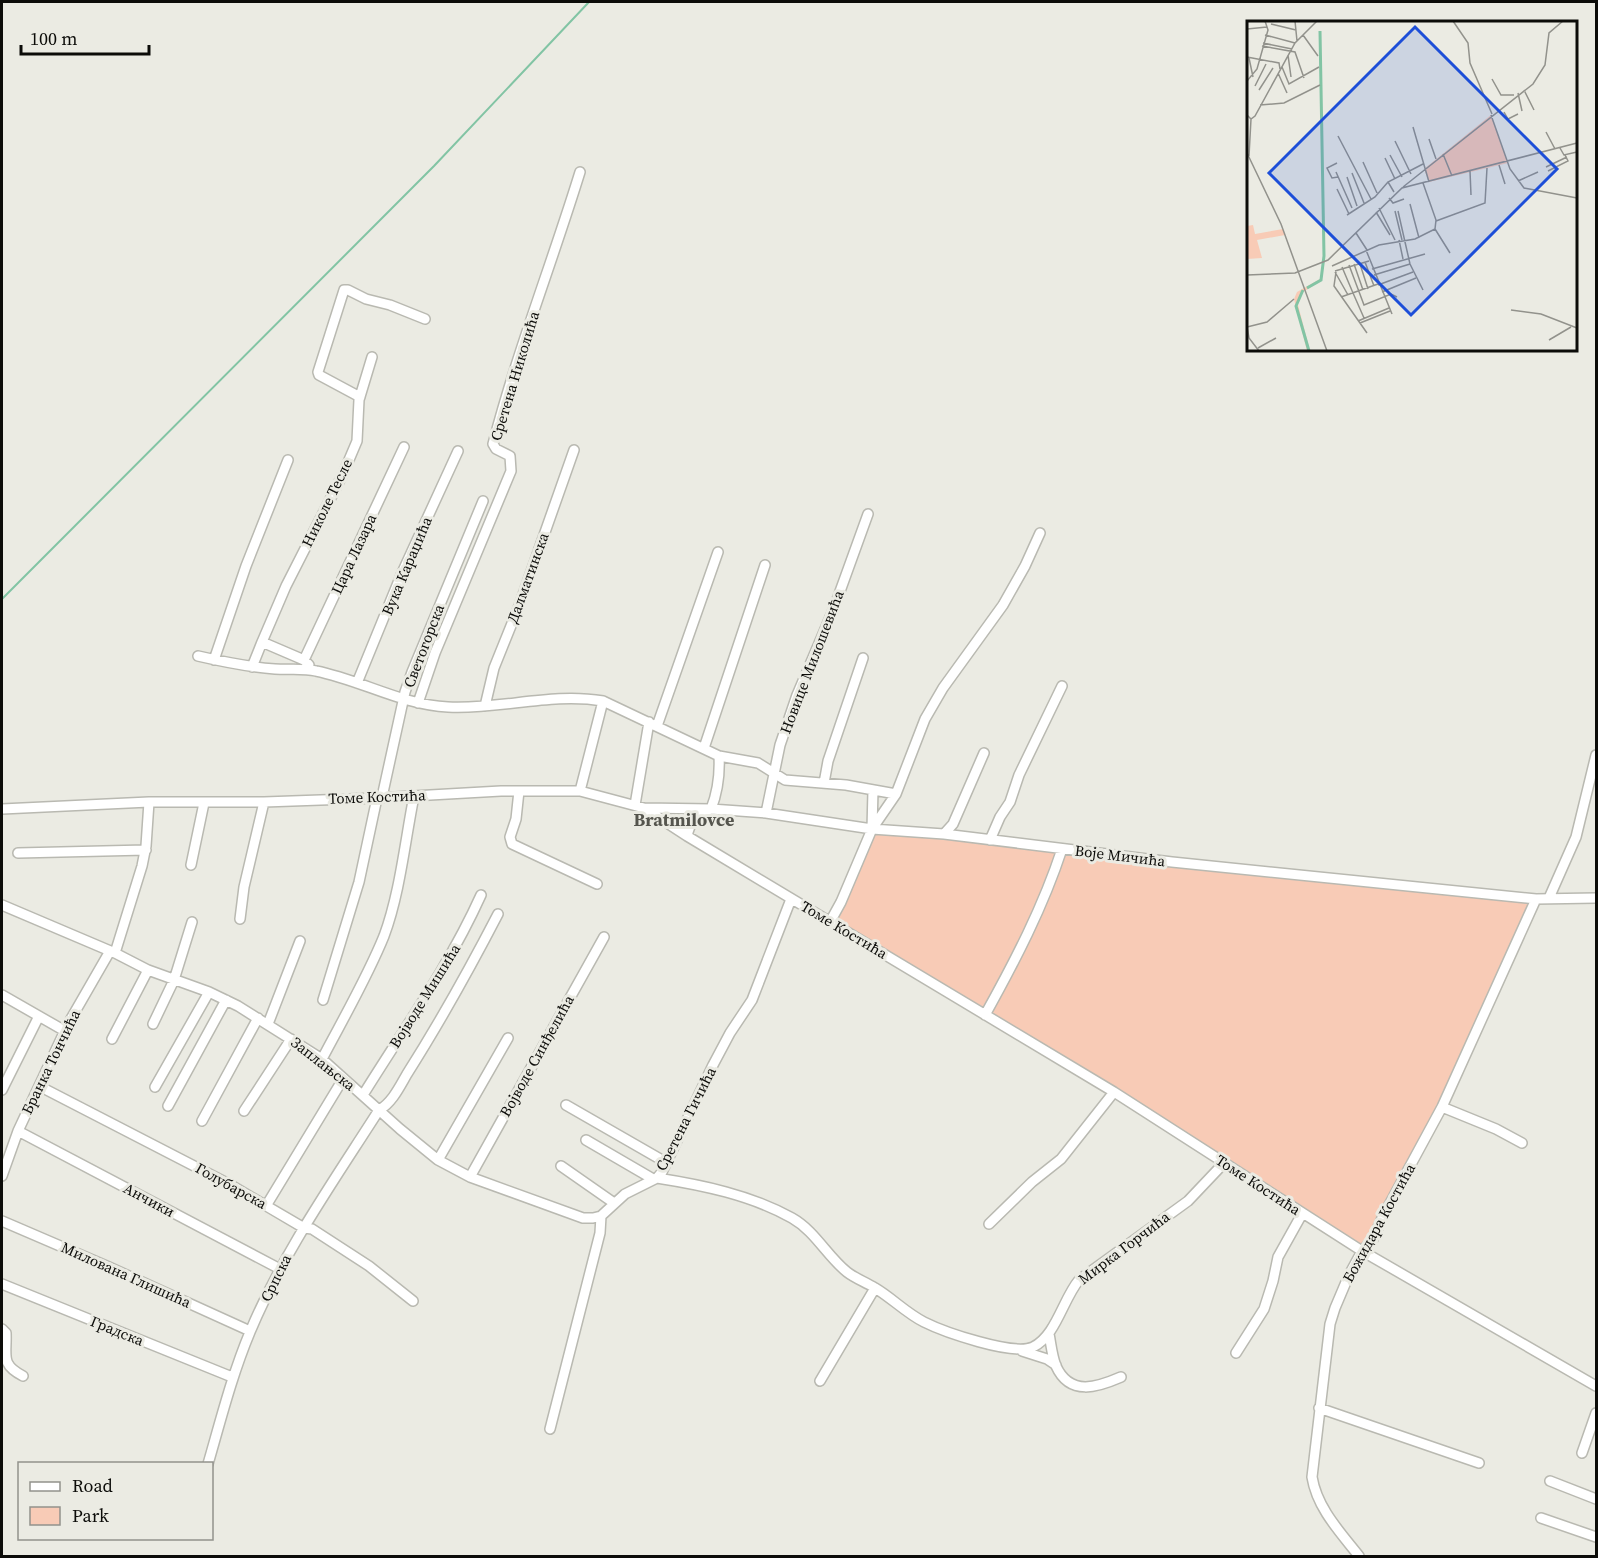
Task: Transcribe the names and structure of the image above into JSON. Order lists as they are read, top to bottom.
{
  "streets": {
    "street": [
      "Сретена Николића",
      "Николе Тесле",
      "Цара Лазара",
      "Вука Караџића",
      "Далматинска",
      "Светогорска",
      "Новице Милошевића",
      "Томе Костића",
      "Воје Мичића",
      "Војводе Мишића",
      "Војводе Синђелића",
      "Бранка Тончића",
      "Заплањска",
      "Сретена Гичића",
      "Голубарска",
      "Анчики",
      "Божидара Костића",
      "Мирка Горчића",
      "Милована Глишића",
      "Српска",
      "Градска"
    ]
  },
  "crossings": [
    ["Светогорска", "Томе Костића"],
    ["Новице Милошевића", "Воје Мичића"],
    ["Томе Костића", "Воје Мичића"],
    ["Томе Костића", "Бранка Тончића"],
    ["Томе Костића", "Сретена Гичића"],
    ["Томе Костића", "Божидара Костића"],
    ["Томе Костића", "Мирка Горчића"],
    ["Воје Мичића", "Божидара Костића"],
    ["Војводе Мишића", "Заплањска"],
    ["Војводе Синђелића", "Заплањска"],
    ["Бранка Тончића", "Заплањска"],
    ["Бранка Тончића", "Голубарска"],
    ["Бранка Тончића", "Анчики"],
    ["Заплањска", "Сретена Гичића"],
    ["Заплањска", "Српска"],
    ["Голубарска", "Српска"],
    ["Анчики", "Српска"],
    ["Милована Глишића", "Српска"],
    ["Српска", "Градска"]
  ],
  "districts": ["Bratmilovce"],
  "legend": ["Road", "Park"],
  "scale_bar": "100 m"
}
